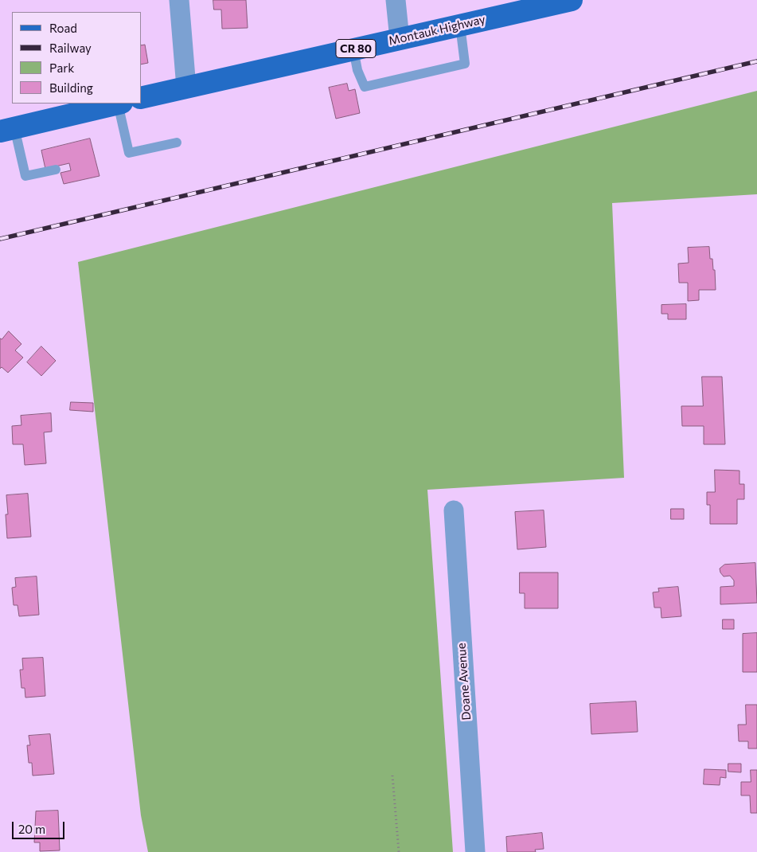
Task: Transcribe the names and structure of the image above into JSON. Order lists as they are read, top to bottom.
{
  "streets": {
    "main road": ["Montauk Highway", "CR 80"],
    "street": ["Doane Avenue"]
  },
  "legend": [
    "Road",
    "Railway",
    "Park",
    "Building"
  ],
  "scale_bar": "20 m"
}
